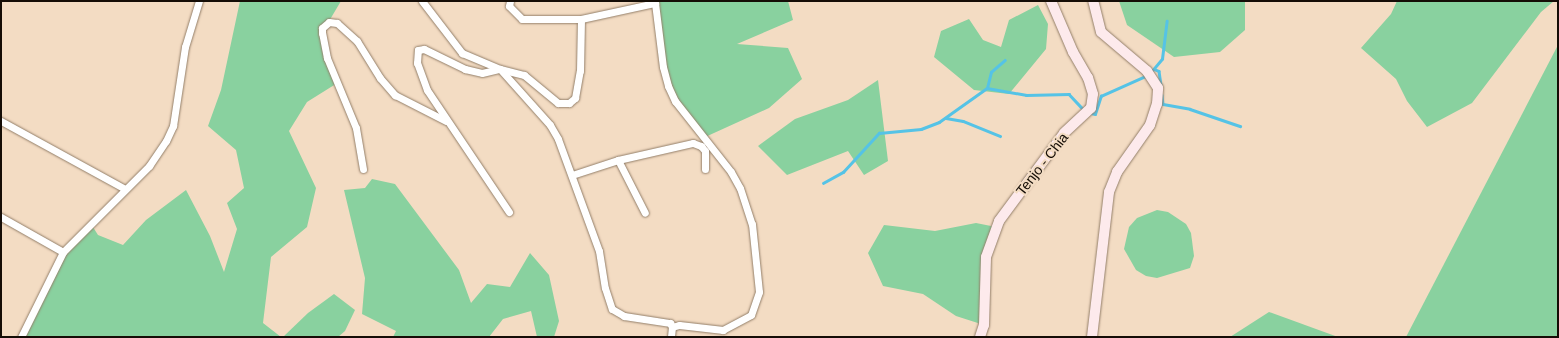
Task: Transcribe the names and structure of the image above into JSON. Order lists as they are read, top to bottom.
{
  "streets": {
    "street": ["Tenjo - Chia"]
  }
}
